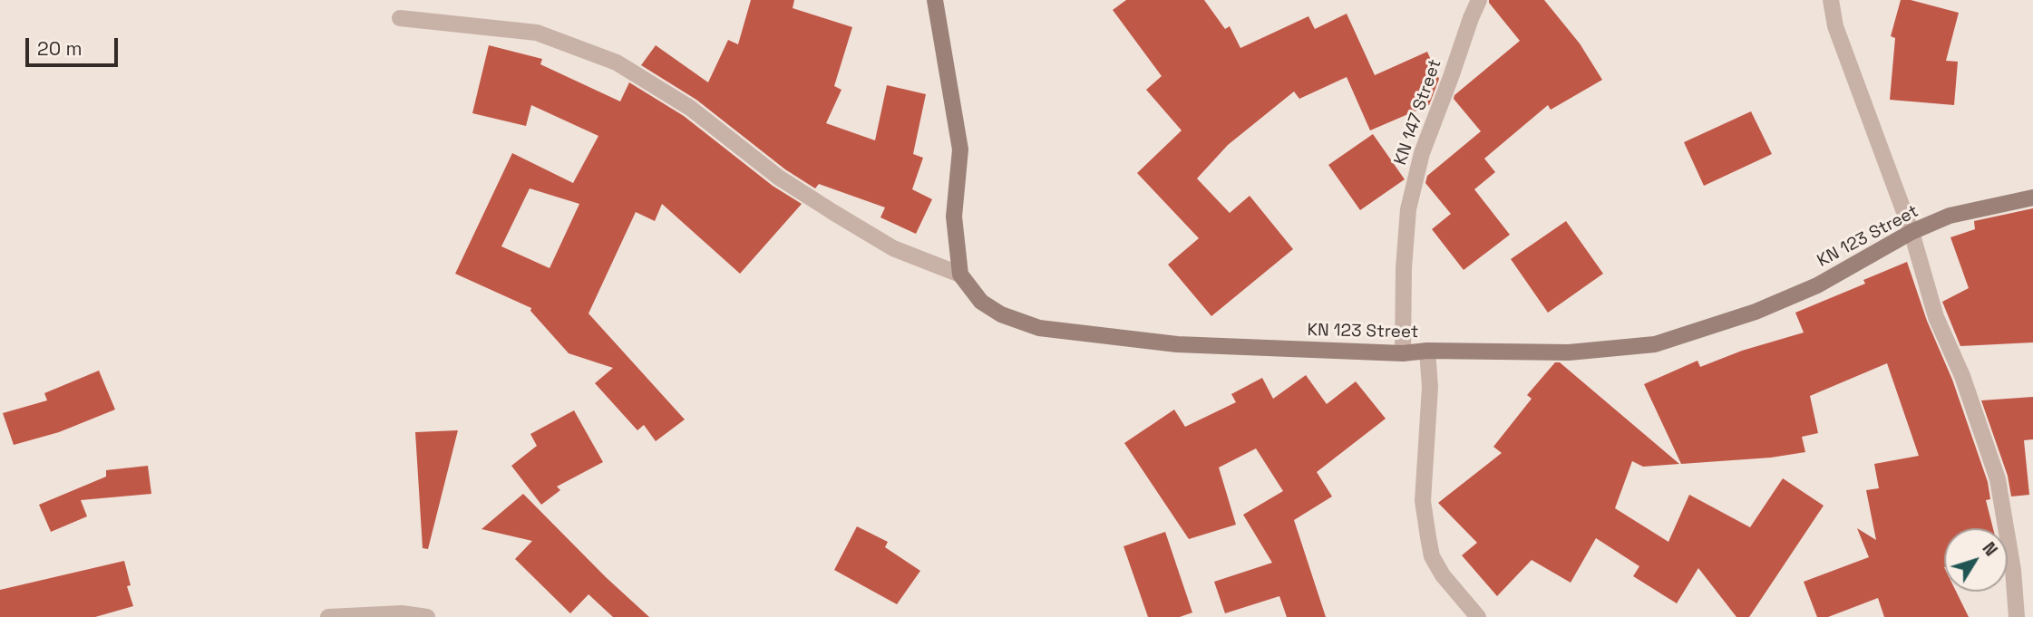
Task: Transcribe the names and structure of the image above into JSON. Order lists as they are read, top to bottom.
{
  "streets": {
    "main road": ["KN 123 Street"],
    "street": ["KN 147 Street"]
  },
  "crossings": [
    ["KN 147 Street", "KN 123 Street"]
  ],
  "scale_bar": "20 m",
  "north": "top right"
}
